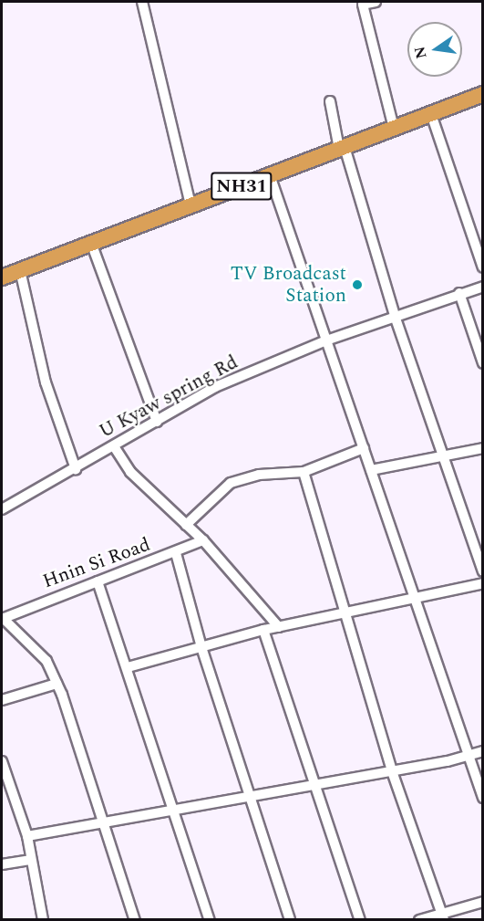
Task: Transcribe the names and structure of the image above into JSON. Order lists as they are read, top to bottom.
{
  "streets": {
    "highway": ["NH31"],
    "street": ["U Kyaw spring Rd", "Hnin Si Road"]
  },
  "places": ["TV Broadcast Station"],
  "north": "left"
}
